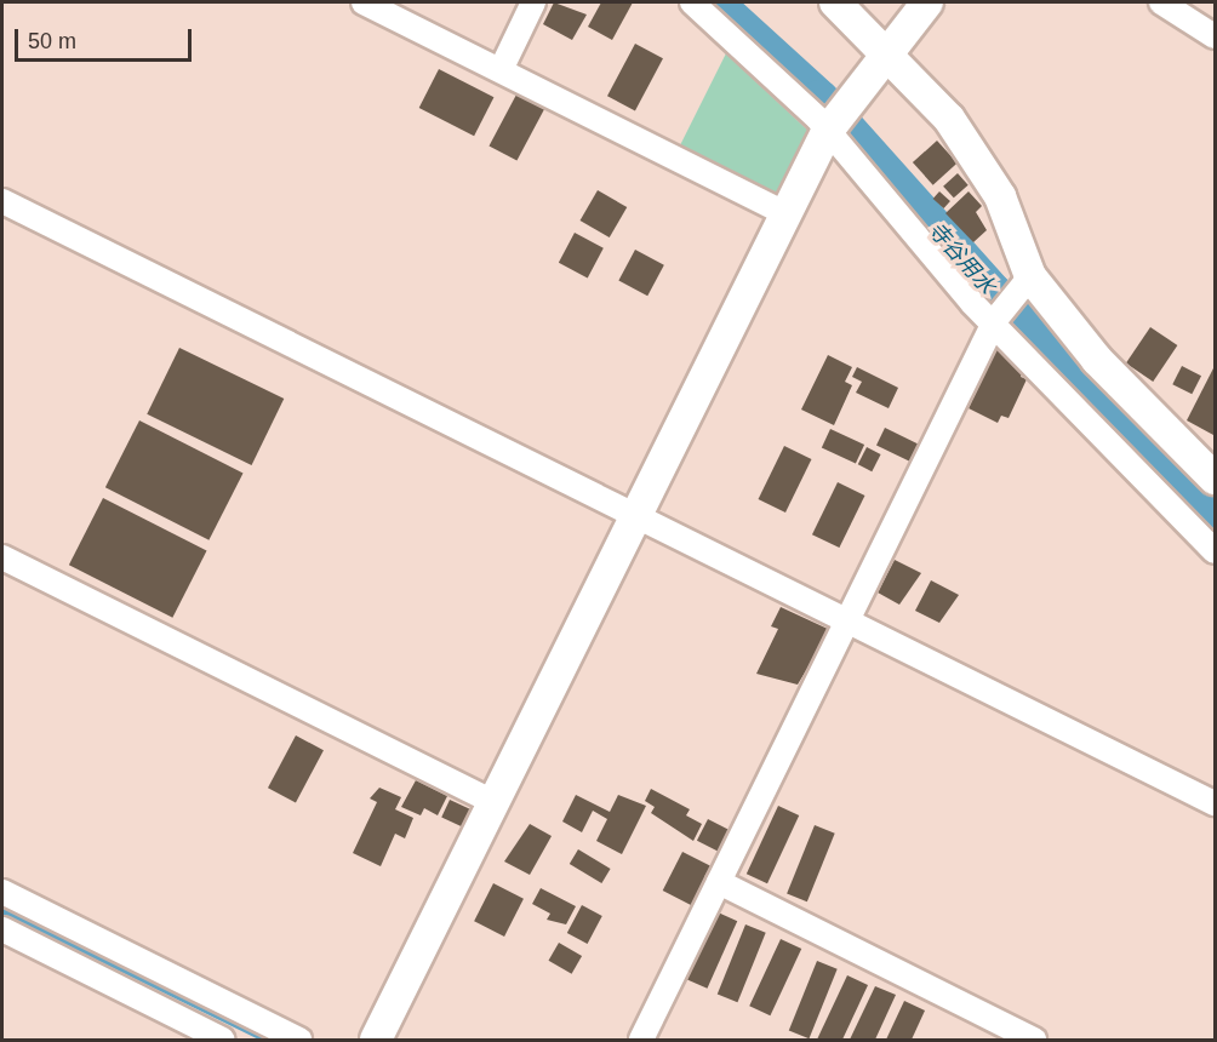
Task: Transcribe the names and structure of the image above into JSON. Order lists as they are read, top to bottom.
{
  "water": ["寺谷用水"],
  "scale_bar": "50 m"
}
